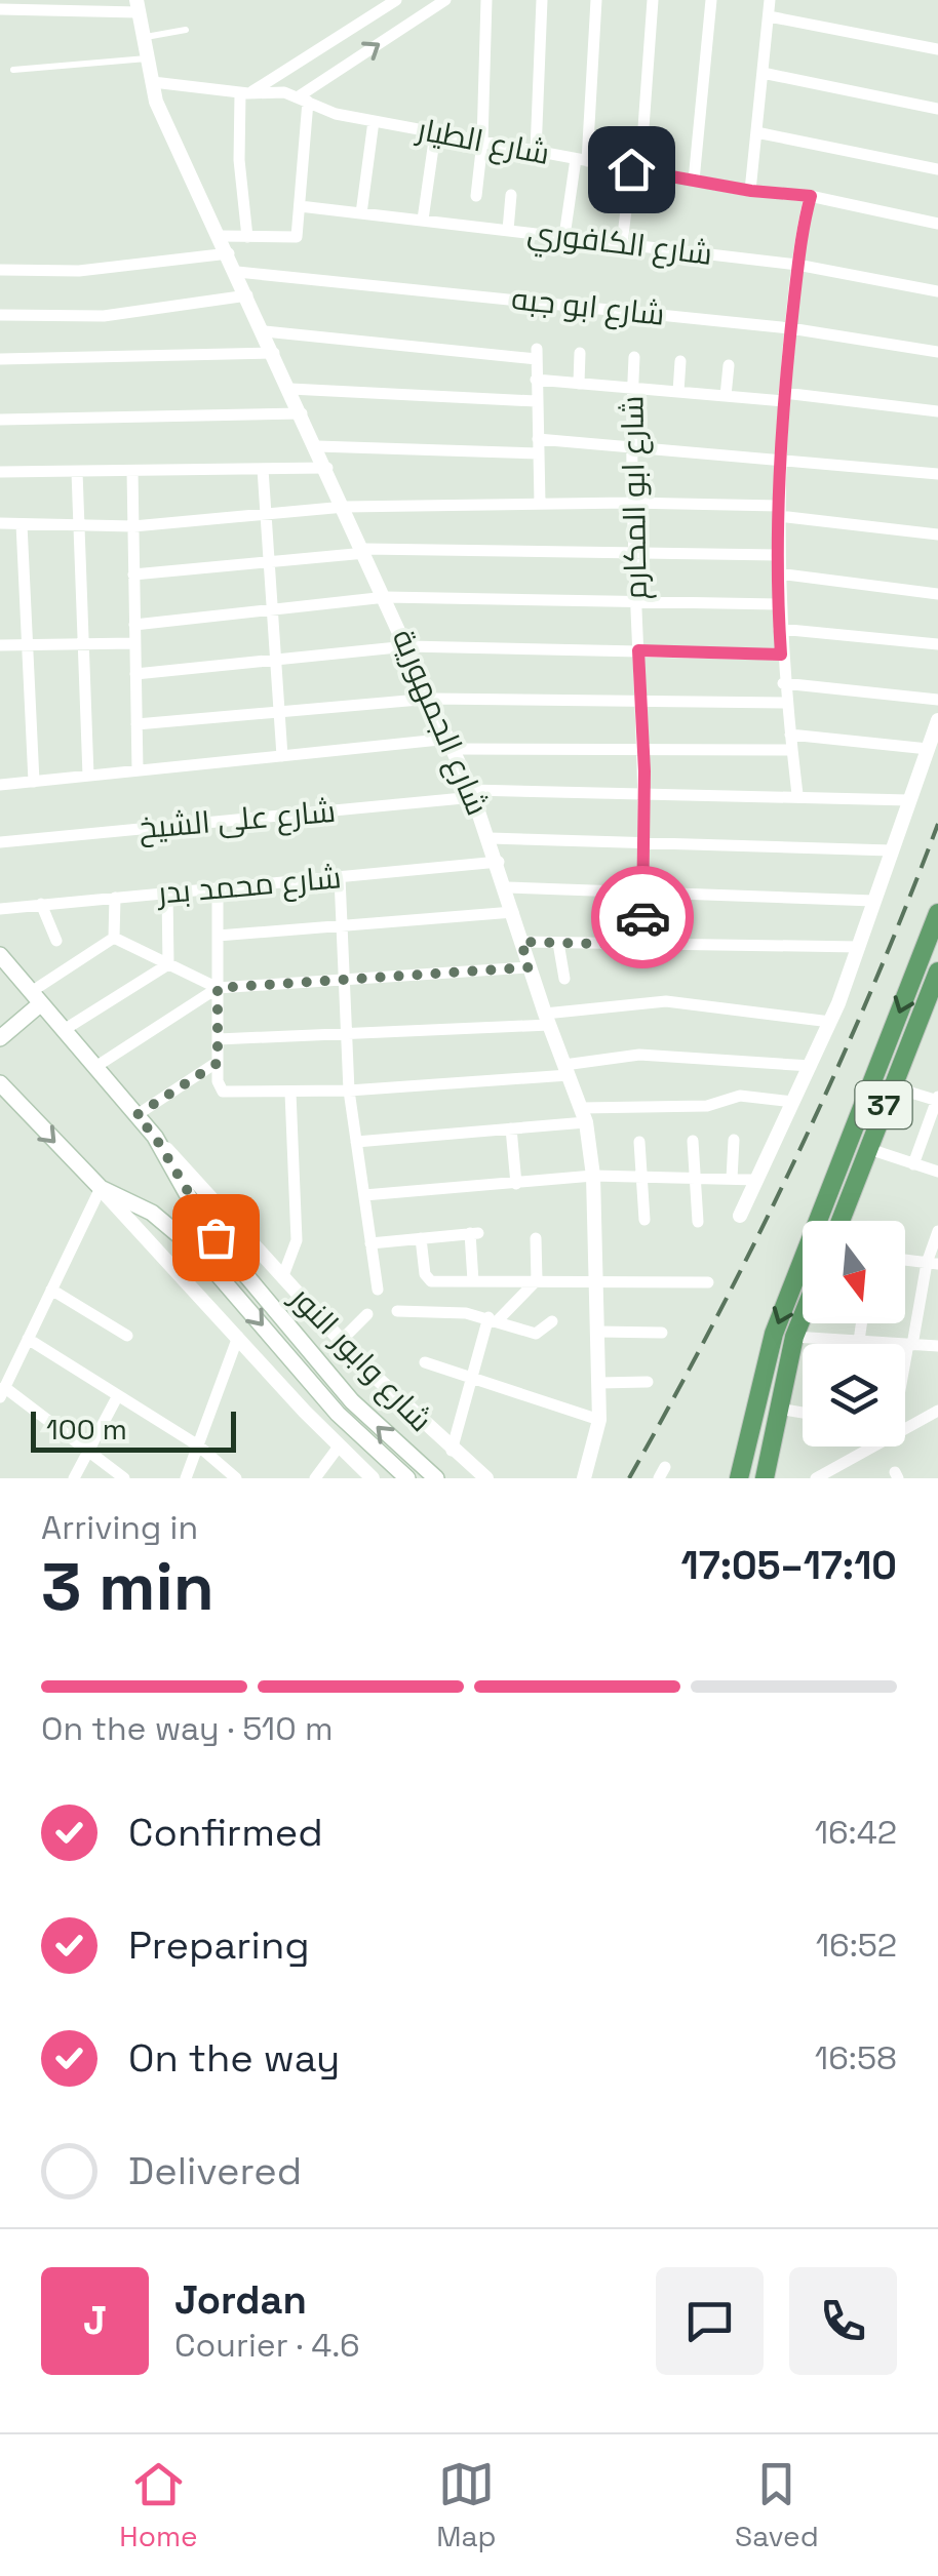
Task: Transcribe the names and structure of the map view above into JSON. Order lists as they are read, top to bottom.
{
  "streets": {
    "main road": ["37", "شارع وابور النور"],
    "street": [
      "شارع الطيار",
      "شارع الكافوري",
      "شارع ابو جبه",
      "شارع ابو المكارم",
      "شارع الجمهورية",
      "شارع على الشيخ",
      "شارع محمد بدر"
    ]
  },
  "crossings": [
    ["شارع الطيار", "شارع الجمهورية"],
    ["شارع ابو جبه", "شارع الجمهورية"],
    ["شارع ابو المكارم", "شارع على الشيخ"],
    ["شارع الجمهورية", "شارع على الشيخ"],
    ["شارع الجمهورية", "شارع محمد بدر"]
  ],
  "scale_bar": "100 m",
  "north": "bottom",
  "page": {
    "scale": "100 m",
    "heading": ["3 min", "Arriving in", "17:05–17:10"],
    "panel": ["Jordan", "Courier · 4.6"],
    "bar": "On the way · 510 m",
    "list": [
      ["Confirmed", "16:42"],
      ["Preparing", "16:52"],
      ["On the way", "16:58"],
      "Delivered"
    ],
    "round": "J",
    "tabs": ["Home", "Map", "Saved"]
  }
}
